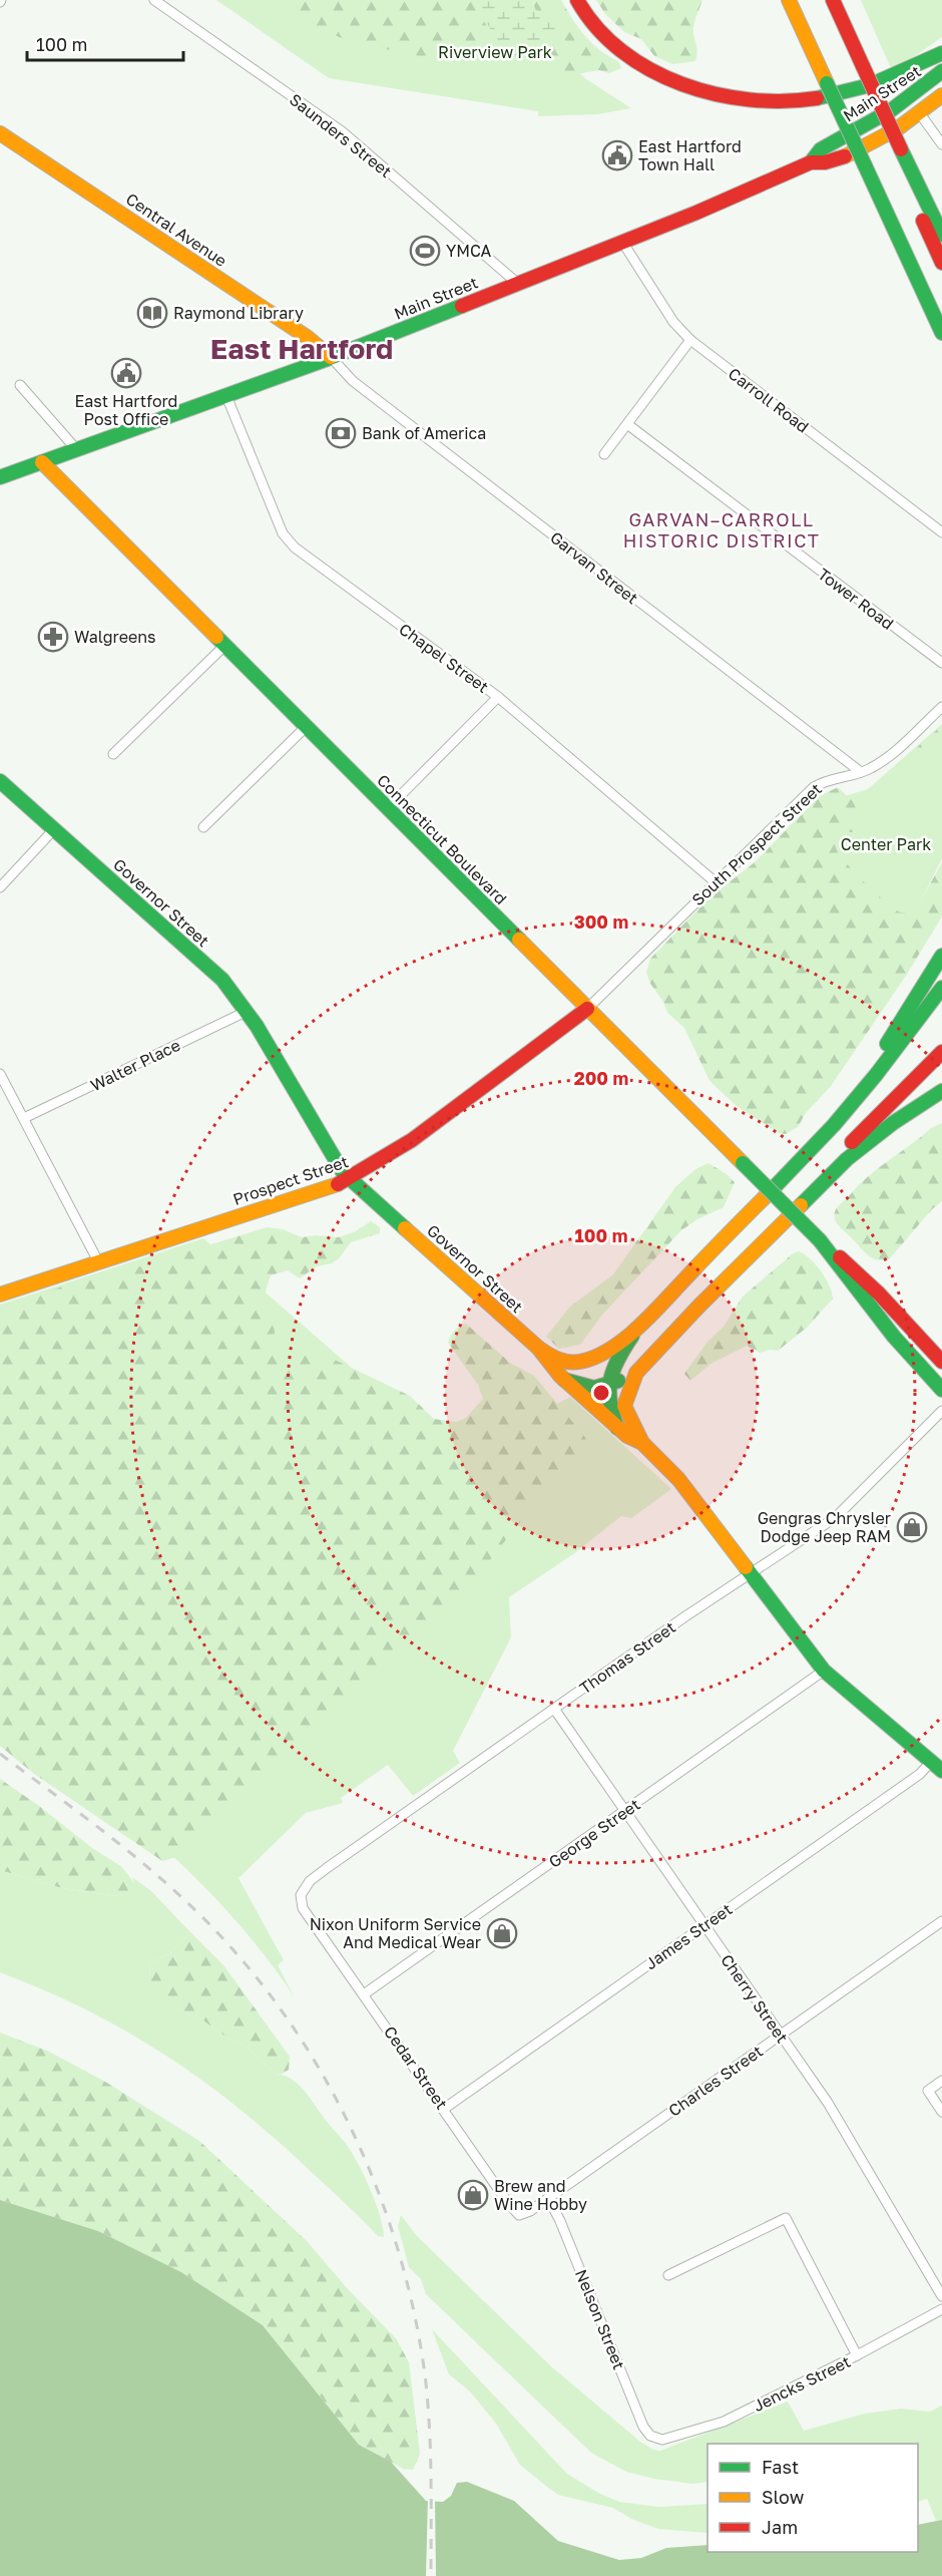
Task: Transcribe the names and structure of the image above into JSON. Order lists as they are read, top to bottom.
{
  "streets": {
    "main road": [
      "Main Street",
      "Central Avenue",
      "Connecticut Boulevard",
      "Governor Street",
      "Prospect Street"
    ],
    "street": [
      "Saunders Street",
      "Carroll Road",
      "Garvan Street",
      "Tower Road",
      "Chapel Street",
      "South Prospect Street",
      "Walter Place",
      "Thomas Street",
      "George Street",
      "James Street",
      "Cherry Street",
      "Cedar Street",
      "Charles Street",
      "Nelson Street",
      "Jencks Street"
    ]
  },
  "crossings": [
    ["Main Street", "Saunders Street"],
    ["Main Street", "Central Avenue"],
    ["Main Street", "Carroll Road"],
    ["Main Street", "Garvan Street"],
    ["Main Street", "Chapel Street"],
    ["Main Street", "Connecticut Boulevard"],
    ["Central Avenue", "Garvan Street"],
    ["Garvan Street", "South Prospect Street"],
    ["Chapel Street", "South Prospect Street"],
    ["Connecticut Boulevard", "South Prospect Street"],
    ["Connecticut Boulevard", "Prospect Street"],
    ["South Prospect Street", "Prospect Street"],
    ["Governor Street", "Walter Place"],
    ["Governor Street", "Prospect Street"],
    ["Governor Street", "Thomas Street"],
    ["Governor Street", "George Street"],
    ["Governor Street", "James Street"],
    ["Thomas Street", "Cherry Street"],
    ["Thomas Street", "Cedar Street"],
    ["George Street", "Cherry Street"],
    ["George Street", "Cedar Street"],
    ["James Street", "Cherry Street"],
    ["James Street", "Cedar Street"],
    ["Cherry Street", "Charles Street"],
    ["Cedar Street", "Charles Street"],
    ["Cedar Street", "Nelson Street"],
    ["Charles Street", "Nelson Street"],
    ["Nelson Street", "Jencks Street"]
  ],
  "districts": ["East Hartford", "GARVAN–CARROLL HISTORIC DISTRICT"],
  "parks": ["Riverview Park", "Center Park"],
  "places": {
    "public building": ["East Hartford Town Hall", "East Hartford Post Office"],
    "sports": ["YMCA"],
    "library": ["Raymond Library"],
    "bank": ["Bank of America"],
    "pharmacy": ["Walgreens"],
    "shop": ["Gengras Chrysler Dodge Jeep RAM", "Nixon Uniform Service And Medical Wear", "Brew and Wine Hobby"]
  },
  "legend": ["Fast", "Slow", "Jam"],
  "scale_bar": "100 m",
  "rings": ["300 m", "200 m", "100 m"]
}
